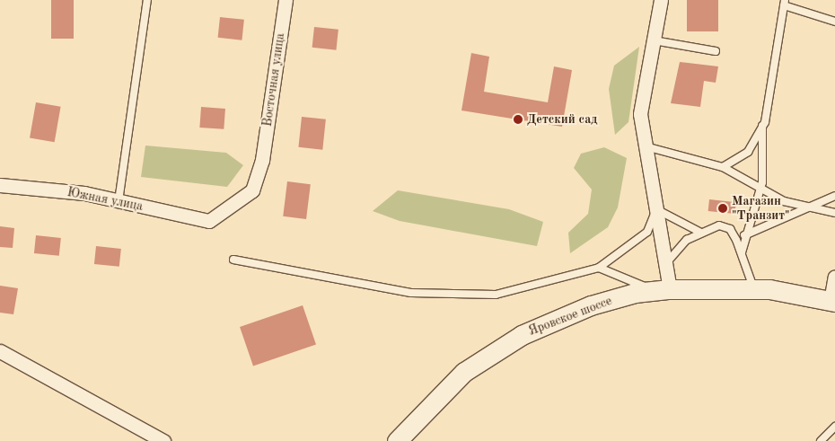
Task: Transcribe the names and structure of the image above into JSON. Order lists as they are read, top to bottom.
{
  "streets": {
    "main road": ["Яровское шоссе"],
    "street": ["Восточная улица", "Южная улица"]
  },
  "crossings": [
    ["Восточная улица", "Южная улица"]
  ],
  "places": ["Детский сад", "Магазин \"Транзит\""]
}
